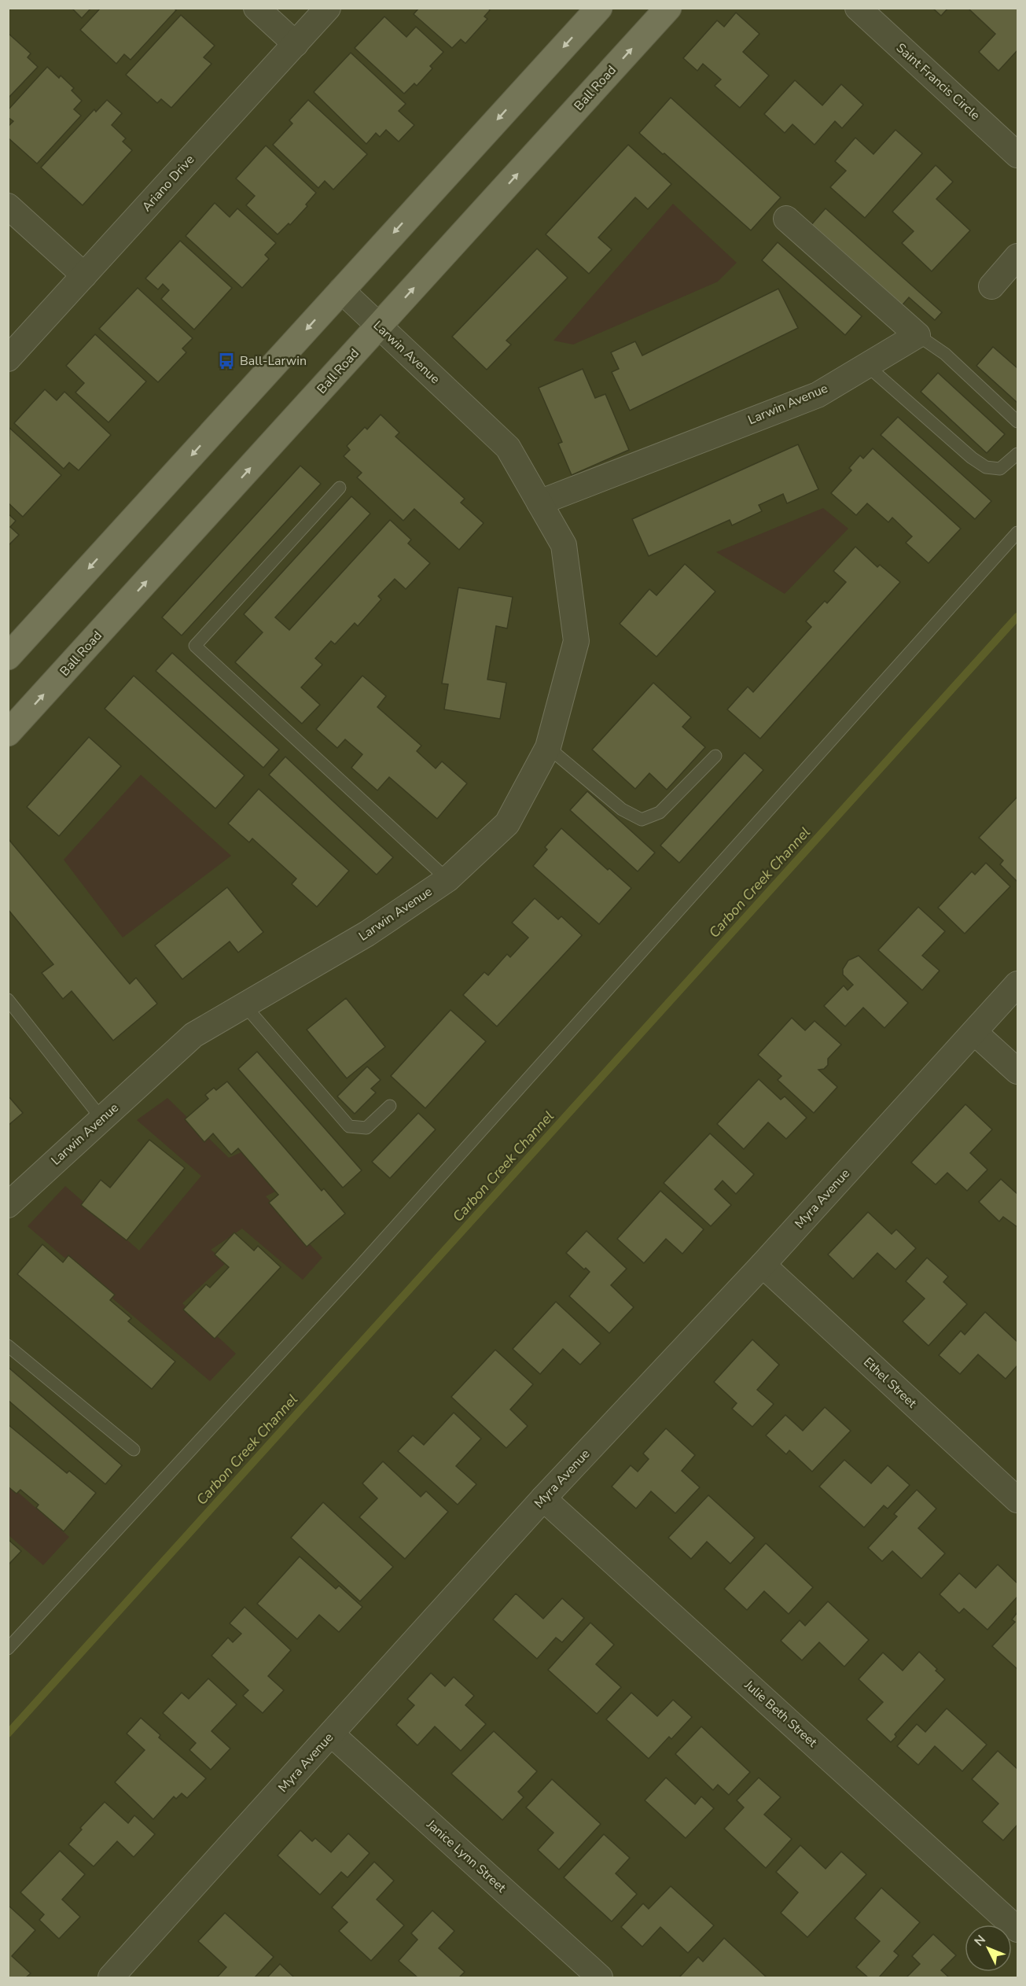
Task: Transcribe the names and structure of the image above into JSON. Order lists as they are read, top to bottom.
{
  "streets": {
    "main road": ["Ball Road"],
    "street": [
      "Saint Francis Circle",
      "Ariano Drive",
      "Larwin Avenue",
      "Myra Avenue",
      "Ethel Street",
      "Julie Beth Street",
      "Janice Lynn Street"
    ]
  },
  "crossings": [
    ["Ball Road", "Larwin Avenue"],
    ["Myra Avenue", "Ethel Street"],
    ["Myra Avenue", "Julie Beth Street"],
    ["Myra Avenue", "Janice Lynn Street"]
  ],
  "water": ["Carbon Creek Channel"],
  "places": {
    "bus stop": ["Ball-Larwin"]
  },
  "north": "top left"
}
